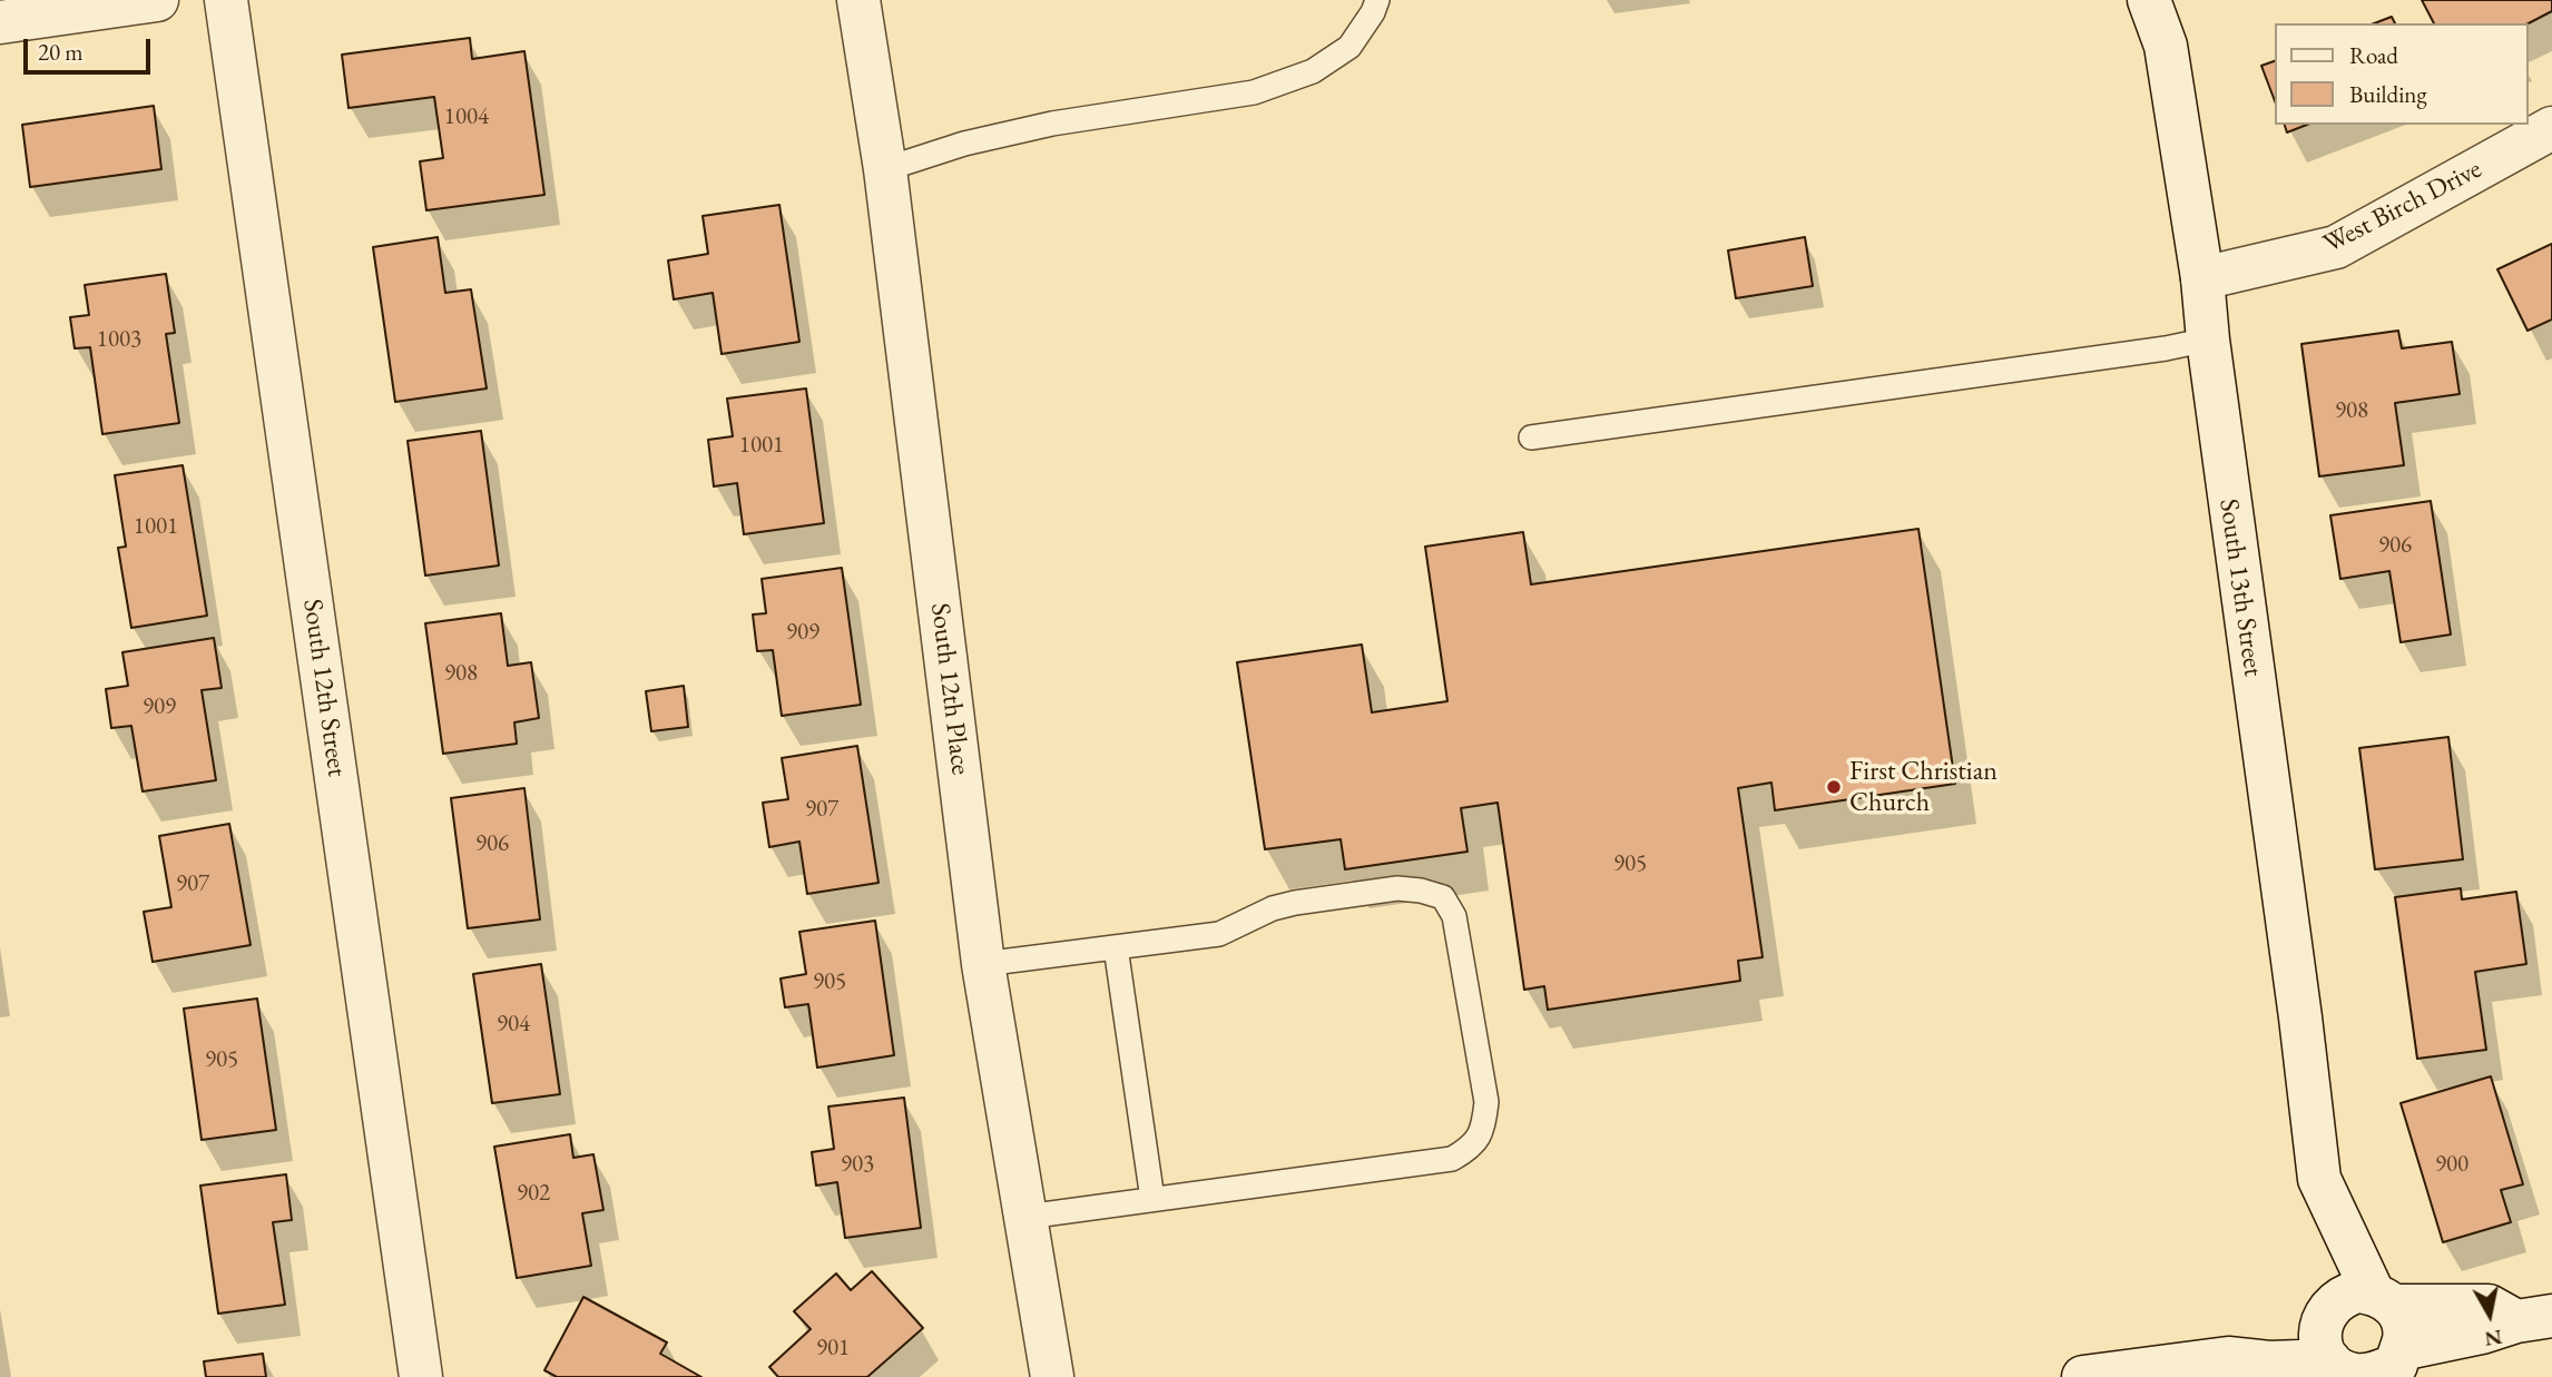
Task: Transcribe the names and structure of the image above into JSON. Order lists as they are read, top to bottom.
{
  "streets": {
    "street": [
      "West Birch Drive",
      "South 13th Street",
      "South 12th Street",
      "South 12th Place"
    ]
  },
  "crossings": [
    ["West Birch Drive", "South 13th Street"]
  ],
  "places": ["First Christian Church"],
  "house_numbers": [
    "1004",
    "1003",
    "908",
    "1001",
    "1001",
    "906",
    "909",
    "908",
    "909",
    "907",
    "906",
    "905",
    "907",
    "905",
    "904",
    "905",
    "903",
    "900",
    "902",
    "901"
  ],
  "legend": ["Road", "Building"],
  "scale_bar": "20 m",
  "north": "bottom"
}
